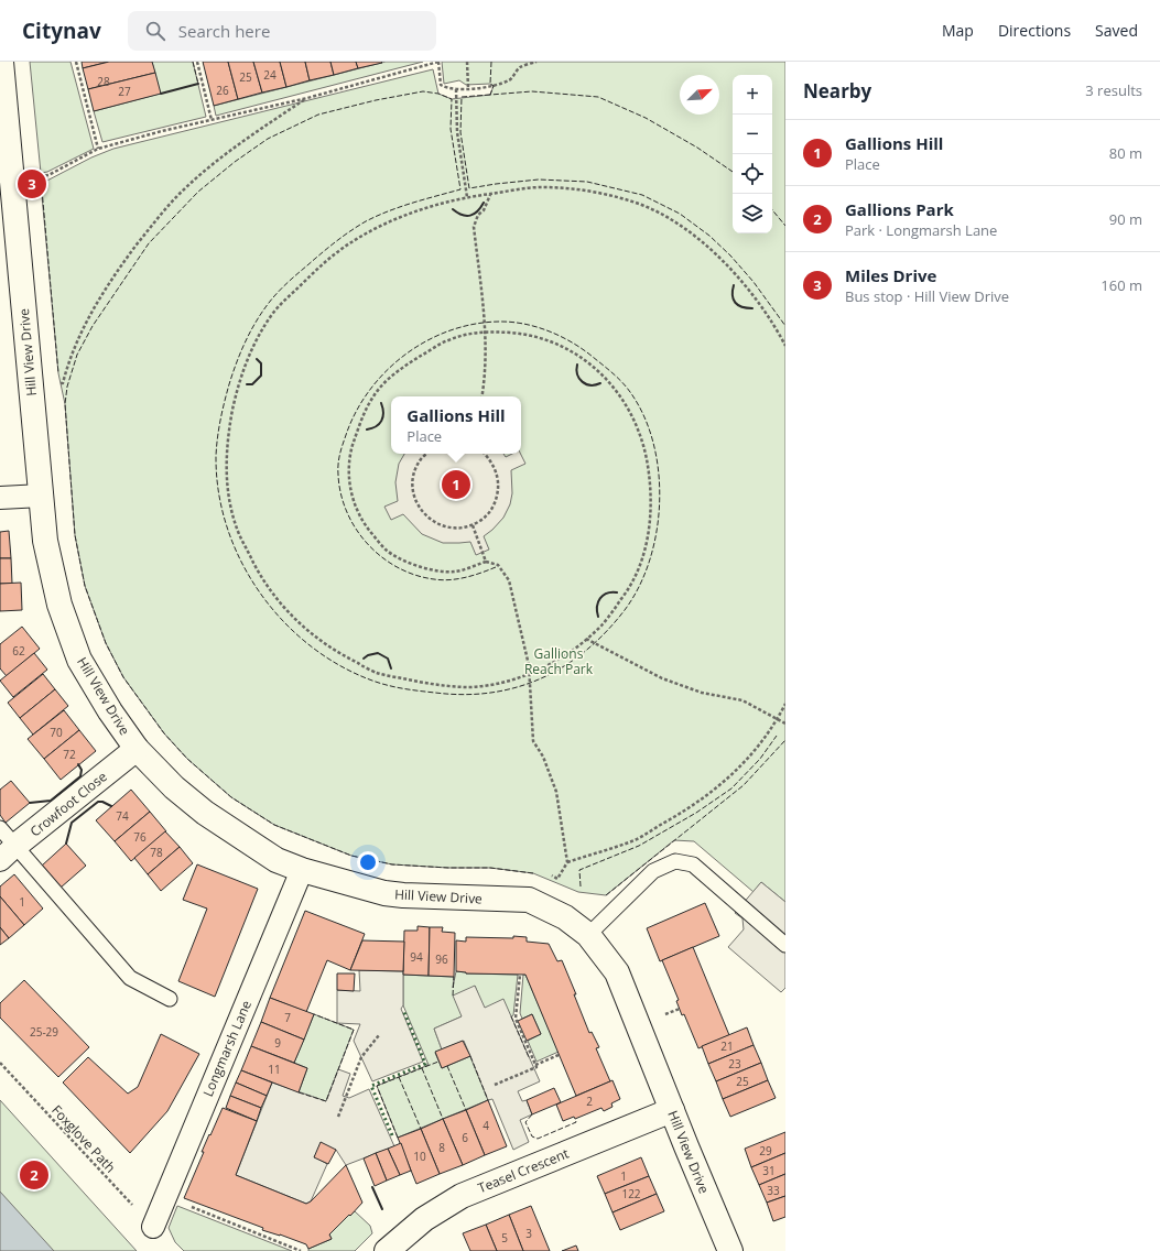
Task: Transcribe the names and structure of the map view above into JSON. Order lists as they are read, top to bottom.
{
  "streets": {
    "street": [
      "Hill View Drive",
      "Crowfoot Close",
      "Longmarsh Lane",
      "Teasel Crescent"
    ],
    "path": ["Foxglove Path"]
  },
  "crossings": [
    ["Hill View Drive", "Crowfoot Close"],
    ["Hill View Drive", "Longmarsh Lane"],
    ["Hill View Drive", "Teasel Crescent"],
    ["Longmarsh Lane", "Foxglove Path"]
  ],
  "parks": ["Gallions Reach Park"],
  "house_numbers": [
    "24",
    "25",
    "28",
    "26",
    "27",
    "62",
    "70",
    "72",
    "74",
    "76",
    "78",
    "1",
    "94",
    "96",
    "7",
    "25-29",
    "9",
    "21",
    "23",
    "11",
    "25",
    "2",
    "4",
    "6",
    "8",
    "29",
    "10",
    "31",
    "1",
    "33",
    "122",
    "3",
    "5"
  ],
  "north": "top right",
  "page": {
    "header": "Citynav",
    "search": "Search here",
    "nav": ["Map", "Directions", "Saved"],
    "heading": ["Nearby", "3 results"],
    "map_buttons": ["+", "−"],
    "list": [
      {
        "mark": "1",
        "name": "Gallions Hill",
        "note": "Place",
        "value": "80 m"
      },
      {
        "mark": "2",
        "name": "Gallions Park",
        "note": "Park · Longmarsh Lane",
        "value": "90 m"
      },
      {
        "mark": "3",
        "name": "Miles Drive",
        "note": "Bus stop · Hill View Drive",
        "value": "160 m"
      }
    ],
    "pins": ["3", "1", "2"],
    "popup": ["Gallions Hill", "Place"]
  }
}
